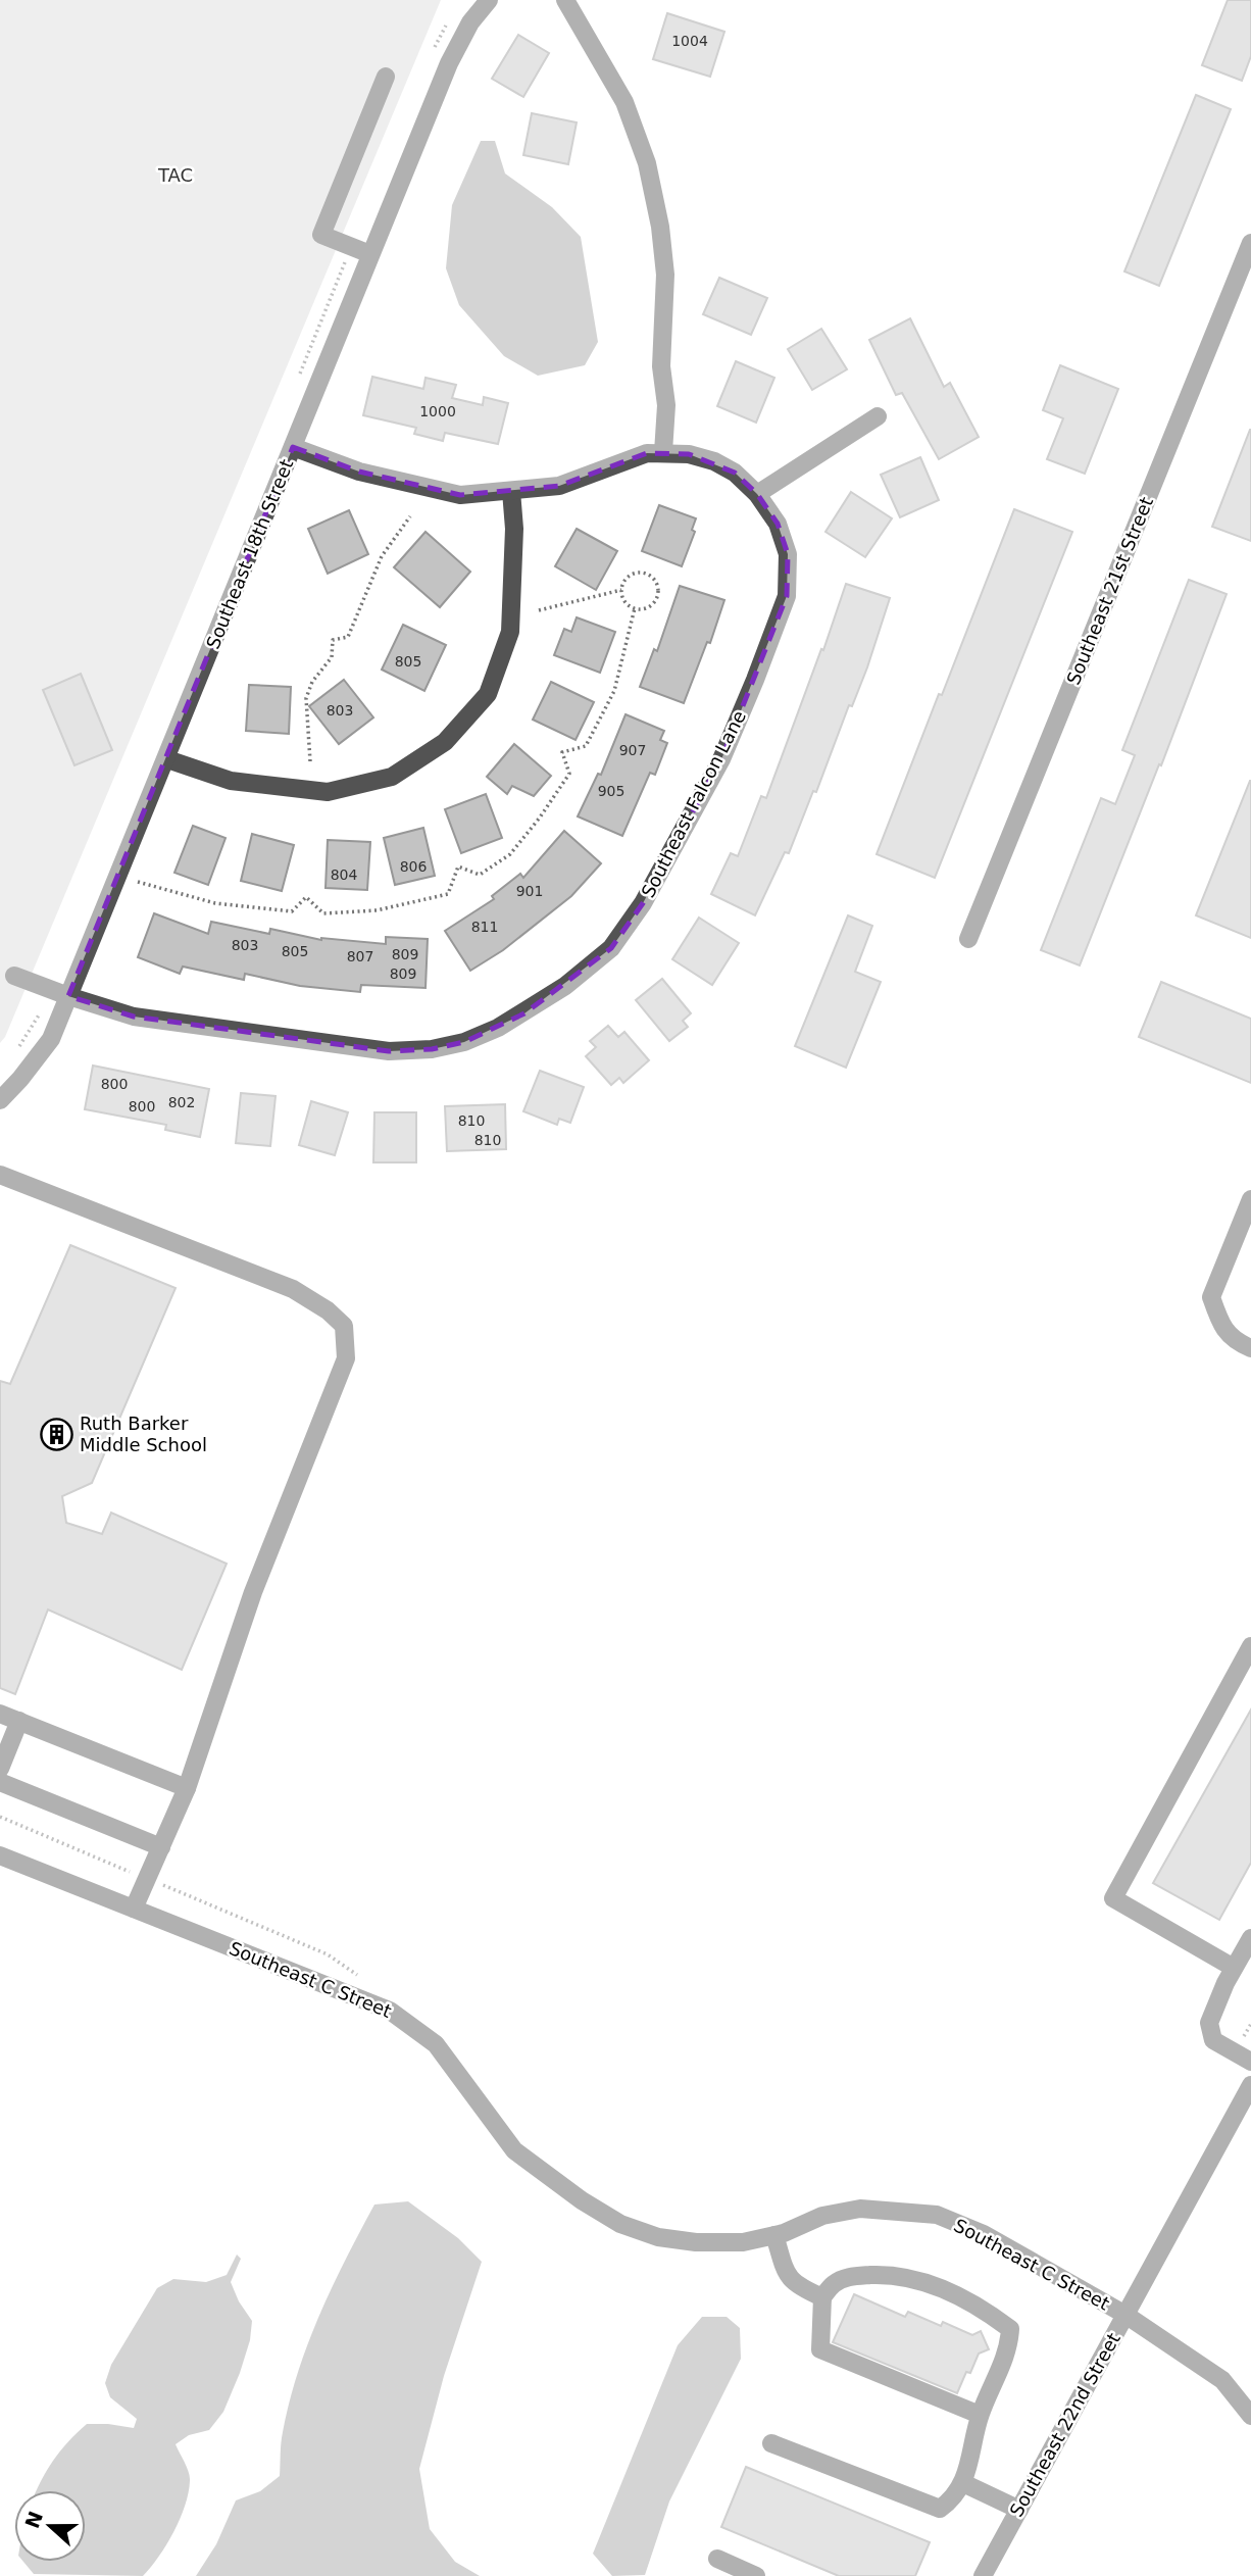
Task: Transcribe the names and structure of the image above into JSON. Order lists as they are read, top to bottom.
{
  "streets": {
    "street": [
      "Southeast 18th Street",
      "Southeast 21st Street",
      "Southeast Falcon Lane",
      "Southeast C Street",
      "Southeast 22nd Street"
    ]
  },
  "crossings": [
    ["Southeast 18th Street", "Southeast Falcon Lane"],
    ["Southeast C Street", "Southeast 22nd Street"]
  ],
  "parks": ["TAC"],
  "places": {
    "building": ["Ruth Barker Middle School"]
  },
  "house_numbers": [
    "1004",
    "1000",
    "805",
    "803",
    "907",
    "905",
    "806",
    "804",
    "901",
    "811",
    "803",
    "805",
    "809",
    "807",
    "809",
    "800",
    "802",
    "800",
    "810",
    "810"
  ],
  "north": "left"
}
